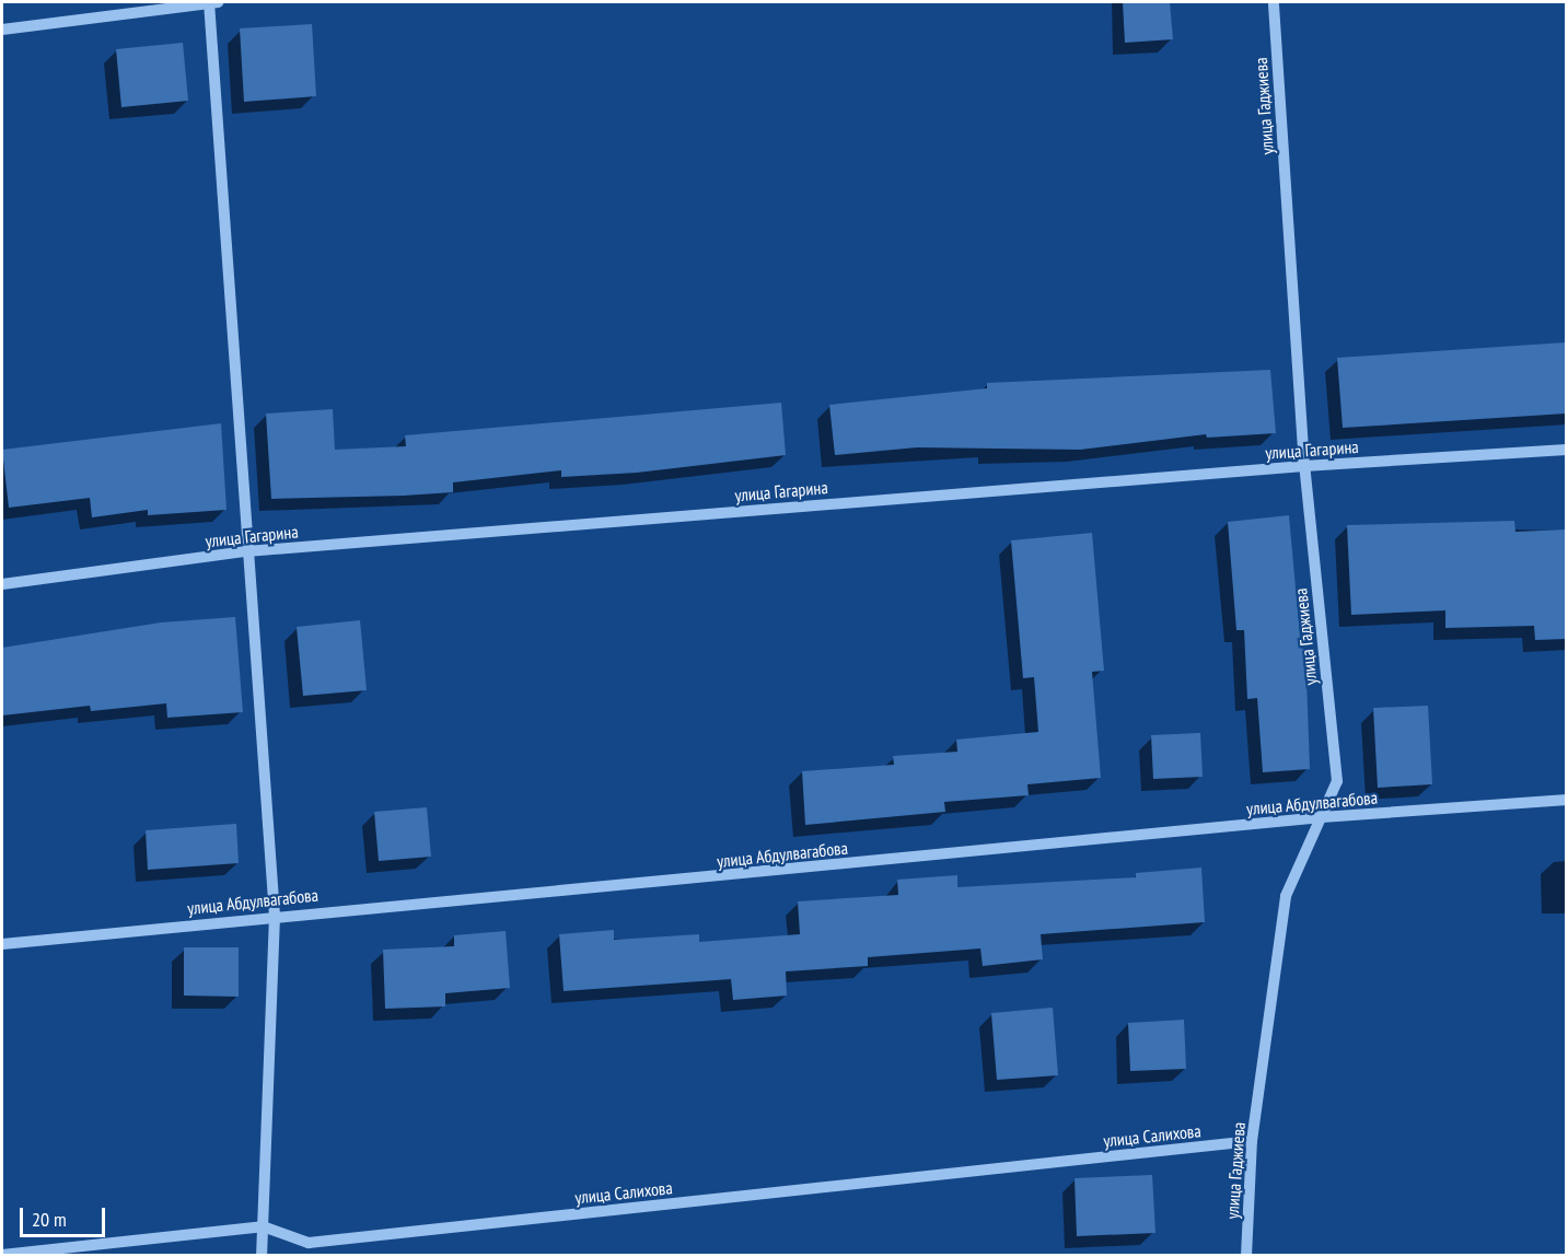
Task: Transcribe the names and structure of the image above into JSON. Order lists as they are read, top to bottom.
{
  "streets": {
    "street": [
      "улица Гаджиева",
      "улица Гагарина",
      "улица Абдулвагабова",
      "улица Салихова"
    ]
  },
  "crossings": [
    ["улица Гаджиева", "улица Гагарина"],
    ["улица Гаджиева", "улица Абдулвагабова"],
    ["улица Гаджиева", "улица Салихова"]
  ],
  "scale_bar": "20 m"
}
